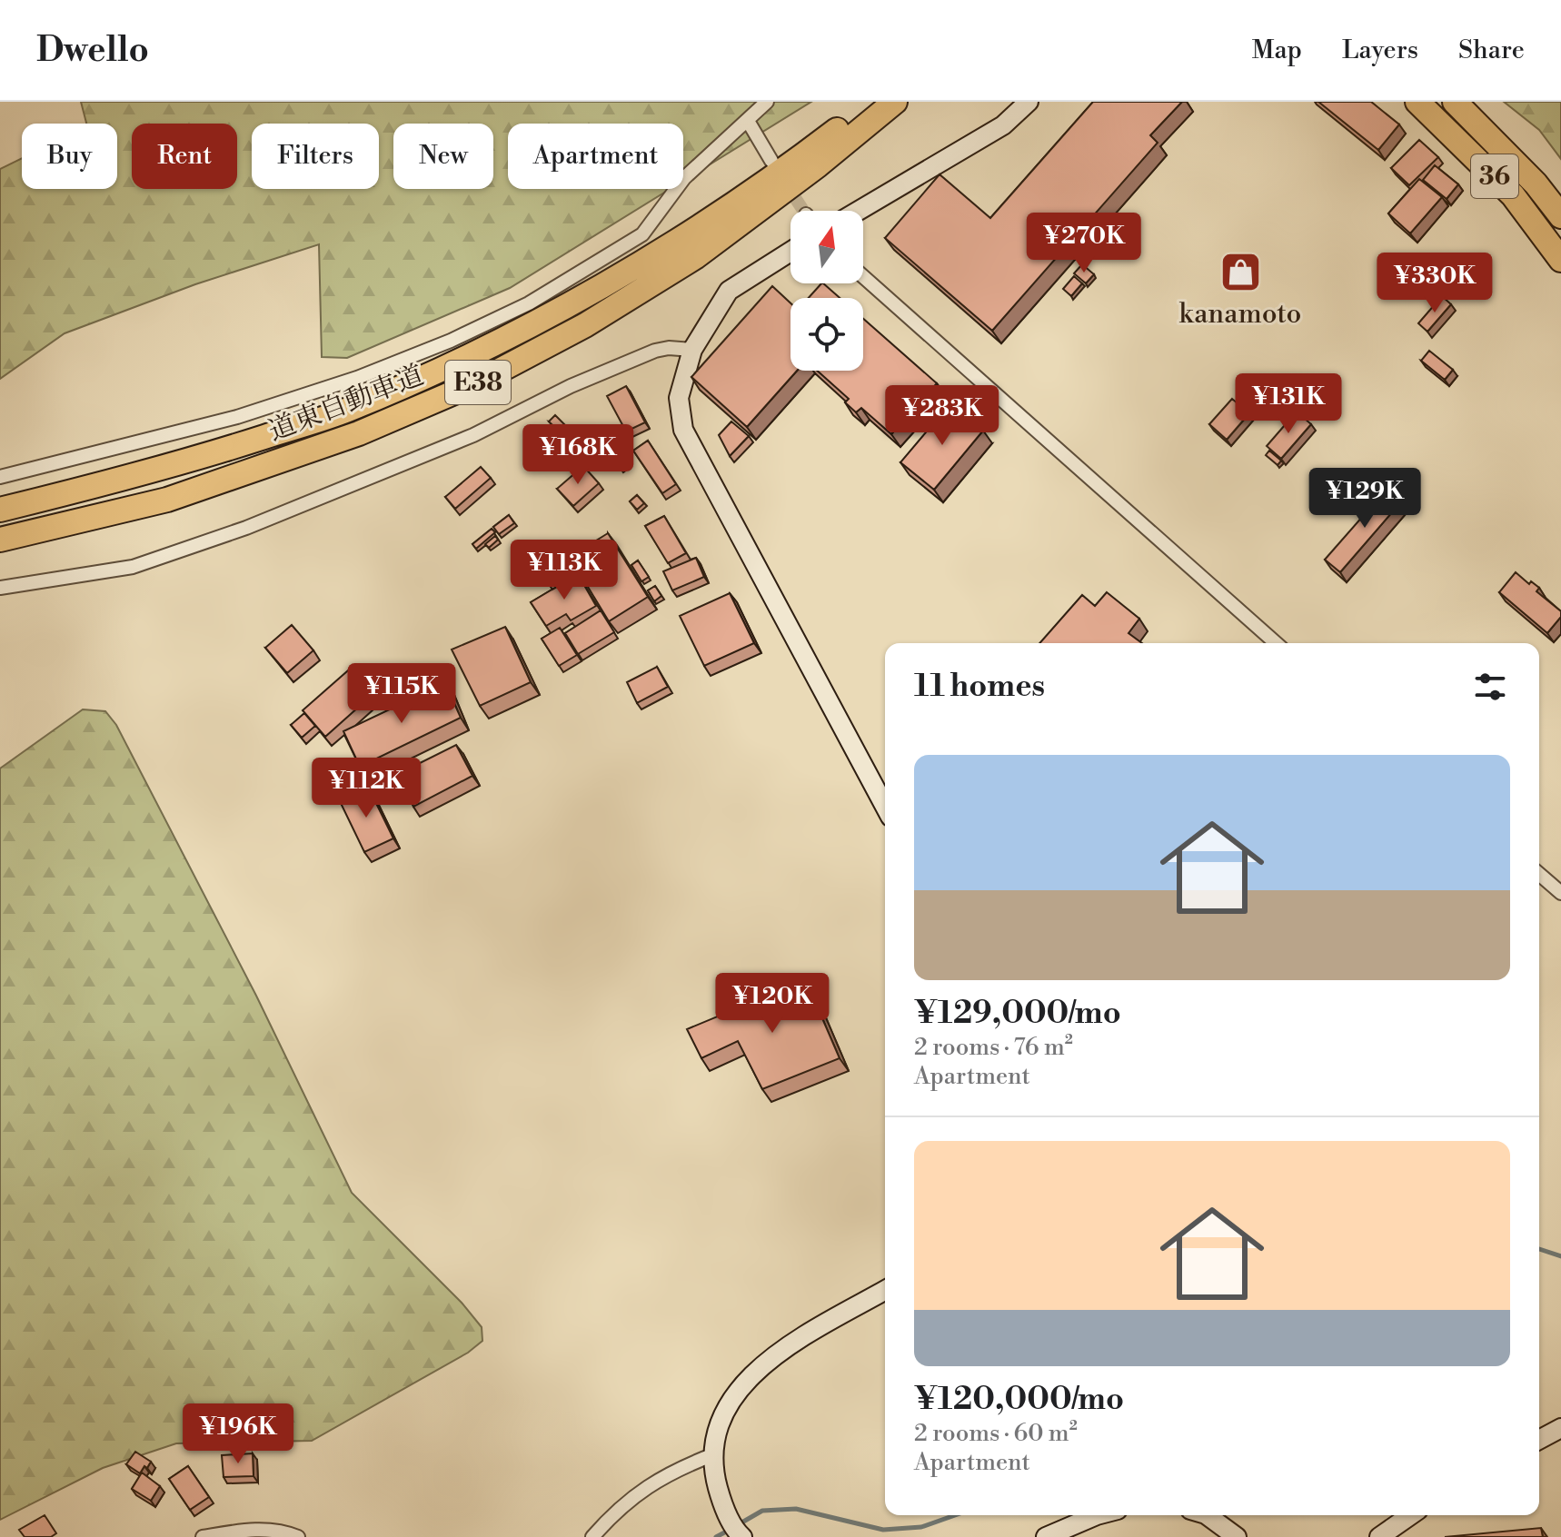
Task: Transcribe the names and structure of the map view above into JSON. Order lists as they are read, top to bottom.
{
  "streets": {
    "highway": ["36", "E38", "道東自動車道"]
  },
  "places": {
    "shop": ["kanamoto"]
  },
  "north": "top",
  "page": {
    "header": "Dwello",
    "nav": ["Map", "Layers", "Share"],
    "chip": [
      "Buy",
      "Rent",
      "Filters",
      "New",
      "Apartment"
    ],
    "price": [
      "¥270K",
      "¥330K",
      "¥131K",
      "¥283K",
      "¥168K",
      "¥129K",
      "¥113K",
      "¥115K",
      "¥112K",
      "¥120K",
      "¥196K"
    ],
    "heading": "11 homes",
    "list": [
      {
        "name": "¥129,000/mo",
        "note": "2 rooms · 76 m² · Apartment"
      },
      {
        "name": "¥120,000/mo",
        "note": "2 rooms · 60 m² · Apartment"
      }
    ]
  }
}
